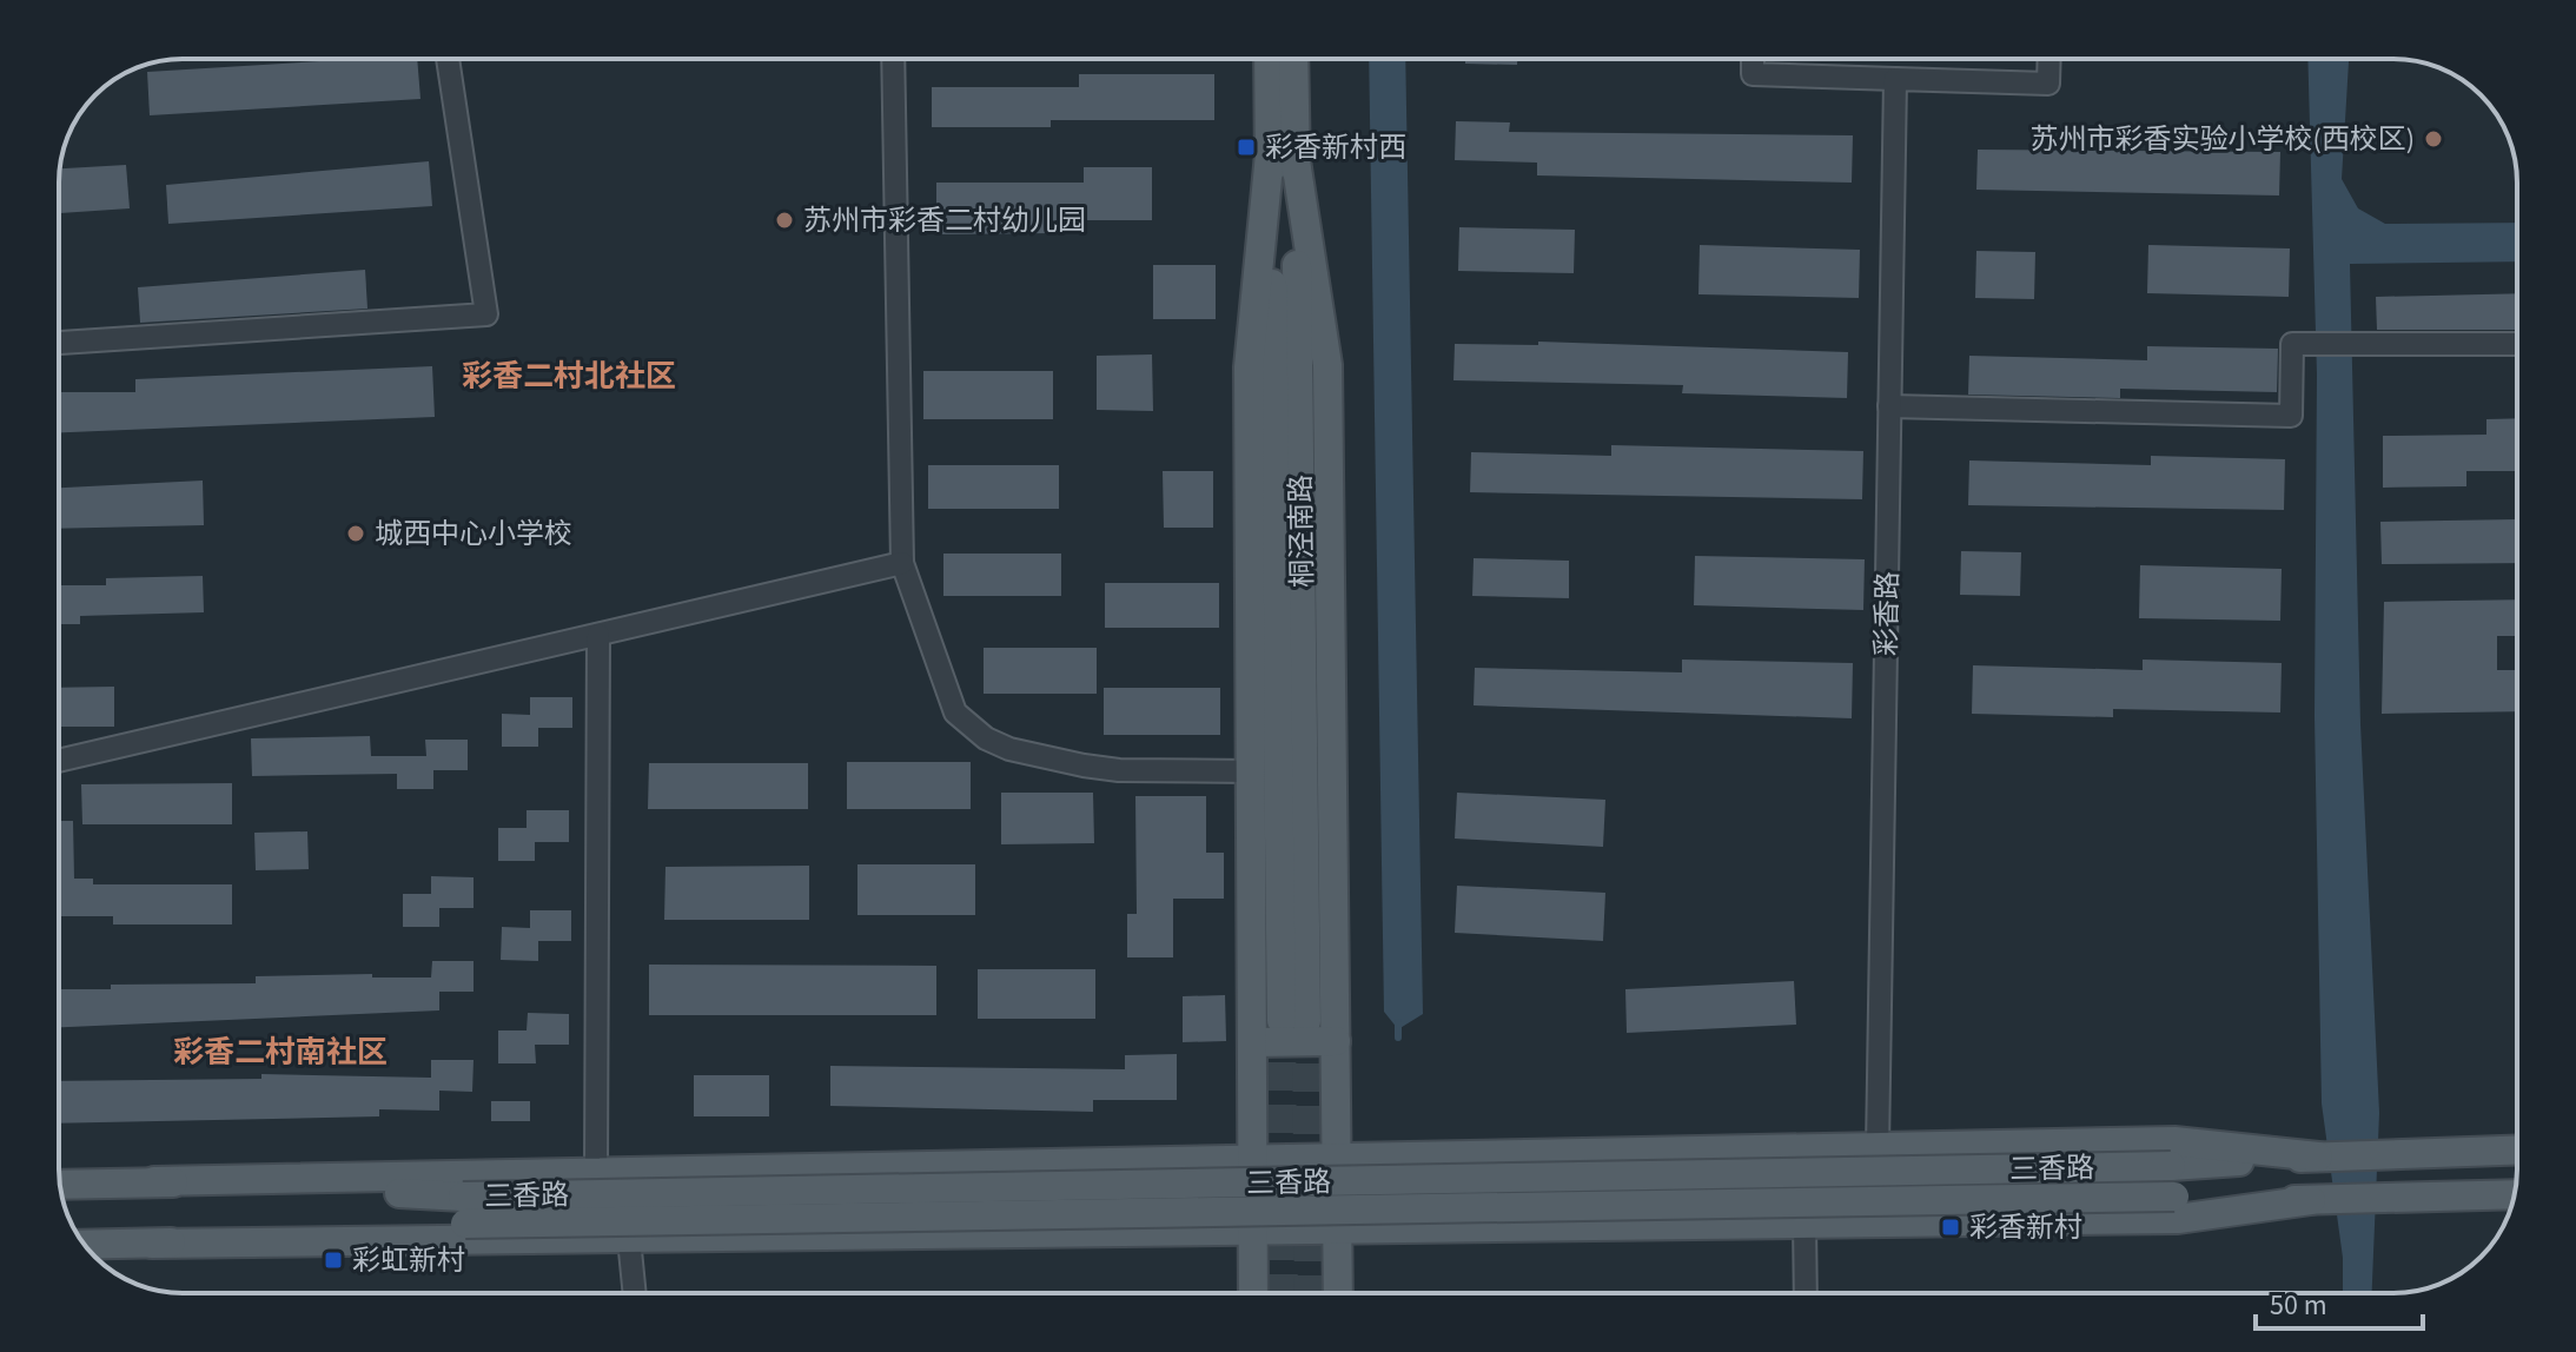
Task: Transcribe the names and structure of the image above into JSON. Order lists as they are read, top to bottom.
{
  "streets": {
    "main road": ["桐泾南路", "三香路"],
    "street": ["彩香路"]
  },
  "districts": ["彩香二村北社区", "彩香二村南社区"],
  "places": {
    "other": ["苏州市彩香实验小学校(西校区)", "苏州市彩香二村幼儿园", "城西中心小学校"],
    "transit": ["彩香新村西", "彩香新村", "彩虹新村"]
  },
  "scale_bar": "50 m"
}
